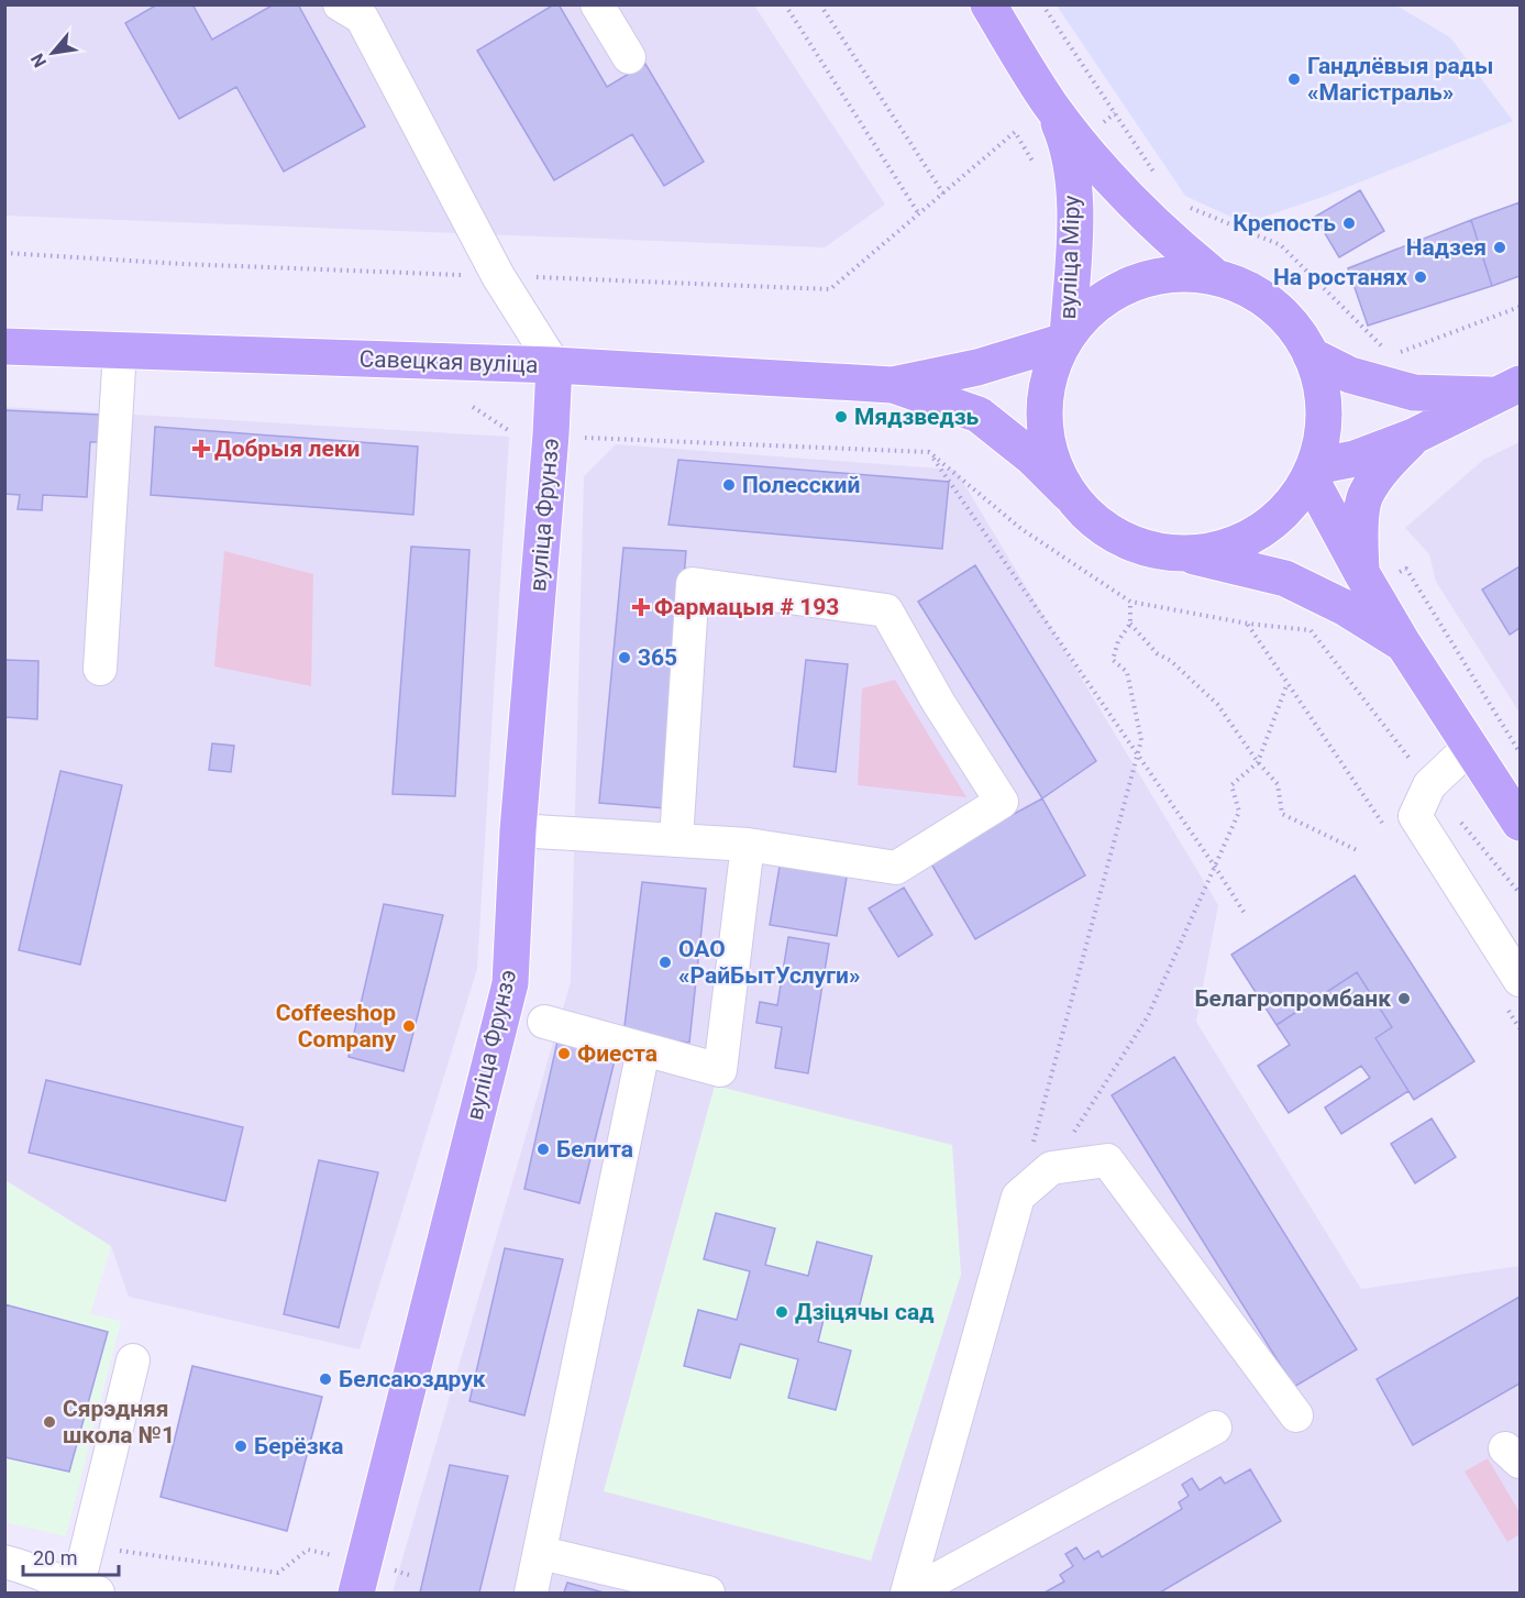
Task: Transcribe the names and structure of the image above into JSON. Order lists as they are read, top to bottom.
{
  "streets": {
    "main road": ["вуліца Міру", "Савецкая вуліца", "вуліца Фрунзэ"]
  },
  "crossings": [
    ["вуліца Міру", "Савецкая вуліца"],
    ["Савецкая вуліца", "вуліца Фрунзэ"]
  ],
  "places": {
    "other": [
      "Гандлёвыя рады «Магістраль»",
      "Крепость",
      "Надзея",
      "На ростанях",
      "Мядзведзь",
      "Полесский",
      "365",
      "ОАО «РайБытУслуги»",
      "Белагропромбанк",
      "Coffeeshop Company",
      "Фиеста",
      "Белита",
      "Дзіцячы сад",
      "Белсаюздрук",
      "Сярэдняя школа №1",
      "Берёзка"
    ],
    "health": ["Добрыя леки", "Фармацыя # 193"]
  },
  "scale_bar": "20 m",
  "north": "bottom left"
}
